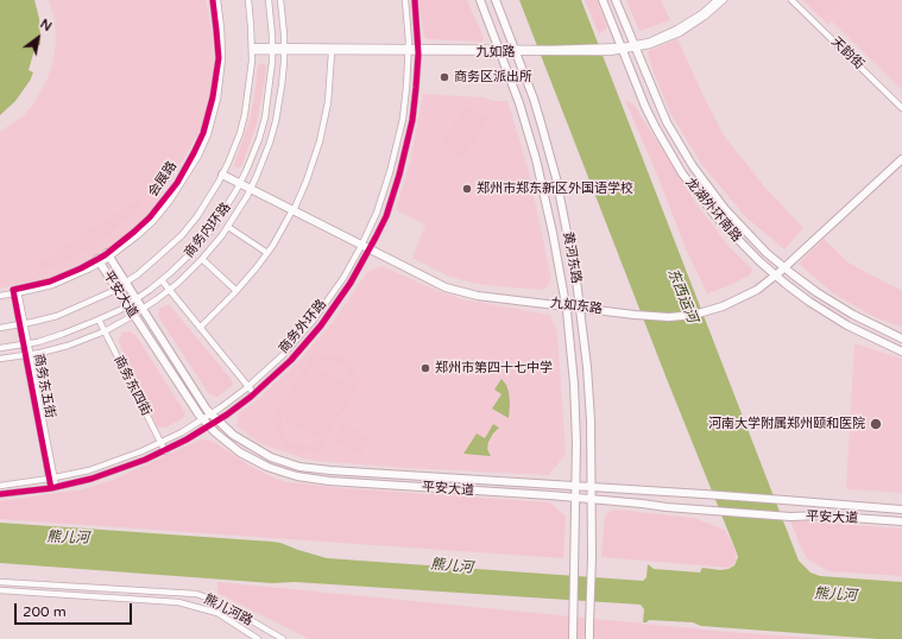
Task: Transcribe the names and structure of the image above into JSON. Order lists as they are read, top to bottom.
{
  "streets": {
    "main road": [
      "龙湖外环南路",
      "黄河东路",
      "平安大道",
      "九如东路"
    ],
    "street": [
      "九如路",
      "天韵街",
      "会展路",
      "商务内环路",
      "商务外环路",
      "商务东五街",
      "商务东四街",
      "熊儿河路"
    ]
  },
  "crossings": [
    ["九如路", "龙湖外环南路"],
    ["九如路", "商务内环路"],
    ["九如路", "黄河东路"],
    ["九如路", "商务外环路"],
    ["会展路", "平安大道"],
    ["会展路", "商务东五街"],
    ["龙湖外环南路", "九如东路"],
    ["商务内环路", "平安大道"],
    ["商务内环路", "九如东路"],
    ["商务内环路", "商务东五街"],
    ["商务内环路", "商务东四街"],
    ["黄河东路", "平安大道"],
    ["黄河东路", "九如东路"],
    ["平安大道", "商务外环路"],
    ["九如东路", "商务外环路"],
    ["商务外环路", "商务东五街"],
    ["商务外环路", "商务东四街"]
  ],
  "water": ["东西运河", "熊儿河"],
  "places": [
    "商务区派出所",
    "郑州市郑东新区外国语学校",
    "郑州市第四十七中学",
    "河南大学附属郑州颐和医院"
  ],
  "scale_bar": "200 m",
  "north": "top right"
}
